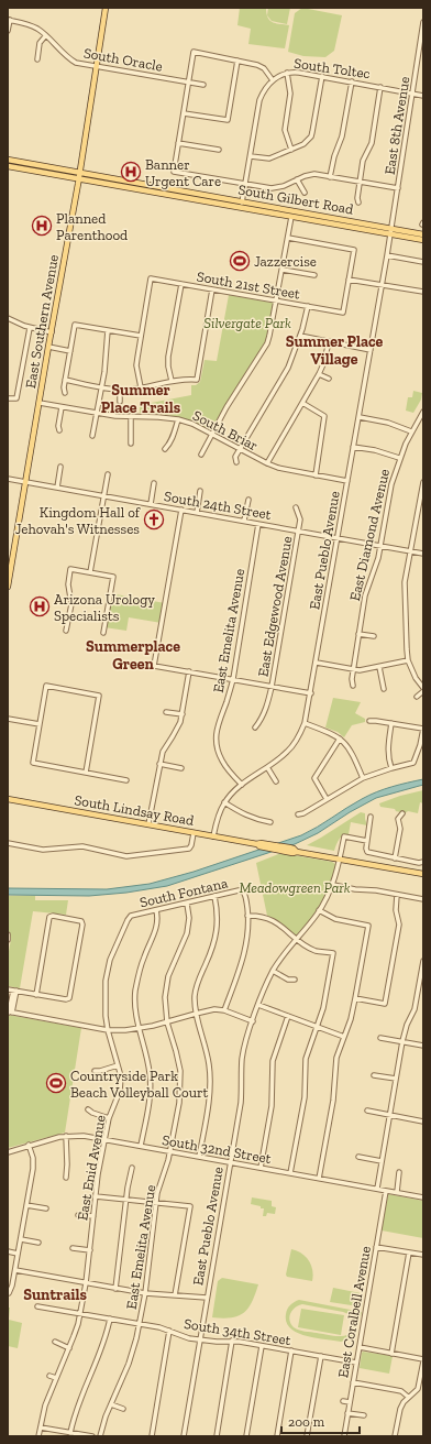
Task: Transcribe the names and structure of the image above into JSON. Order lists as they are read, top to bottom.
{
  "streets": {
    "main road": ["South Gilbert Road", "East Southern Avenue", "South Lindsay Road"],
    "street": [
      "South Oracle",
      "South Toltec",
      "East 8th Avenue",
      "South 21st Street",
      "South Briar",
      "South 24th Street",
      "East Diamond Avenue",
      "East Pueblo Avenue",
      "East Edgewood Avenue",
      "East Emelita Avenue",
      "South Fontana",
      "South 32nd Street",
      "East Enid Avenue",
      "East Coralbell Avenue",
      "South 34th Street"
    ]
  },
  "crossings": [
    ["South Oracle", "South Toltec"],
    ["South Oracle", "East Southern Avenue"],
    ["South Toltec", "East 8th Avenue"],
    ["East 8th Avenue", "South Gilbert Road"],
    ["East 8th Avenue", "East Pueblo Avenue"],
    ["South Gilbert Road", "East Southern Avenue"],
    ["South Gilbert Road", "East Pueblo Avenue"],
    ["East Southern Avenue", "South Briar"],
    ["East Southern Avenue", "South 24th Street"],
    ["South Briar", "East Pueblo Avenue"],
    ["South 24th Street", "East Diamond Avenue"],
    ["South 24th Street", "East Pueblo Avenue"],
    ["South 24th Street", "East Edgewood Avenue"],
    ["South 24th Street", "East Emelita Avenue"],
    ["East Pueblo Avenue", "East Emelita Avenue"],
    ["East Pueblo Avenue", "South Lindsay Road"],
    ["East Pueblo Avenue", "South 32nd Street"],
    ["East Pueblo Avenue", "South 34th Street"],
    ["East Emelita Avenue", "South Fontana"],
    ["East Emelita Avenue", "South 32nd Street"],
    ["East Emelita Avenue", "South 34th Street"],
    ["South Fontana", "East Enid Avenue"],
    ["South 32nd Street", "East Enid Avenue"],
    ["South 32nd Street", "East Coralbell Avenue"],
    ["East Enid Avenue", "South 34th Street"],
    ["East Coralbell Avenue", "South 34th Street"]
  ],
  "districts": [
    "Summer Place Village",
    "Summer Place Trails",
    "Summerplace Green",
    "Suntrails"
  ],
  "parks": ["Silvergate Park", "Meadowgreen Park"],
  "places": {
    "hospital": ["Banner Urgent Care", "Planned Parenthood", "Arizona Urology Specialists"],
    "sports": ["Jazzercise", "Countryside Park Beach Volleyball Court"],
    "church": ["Kingdom Hall of Jehovah's Witnesses"]
  },
  "scale_bar": "200 m"
}
